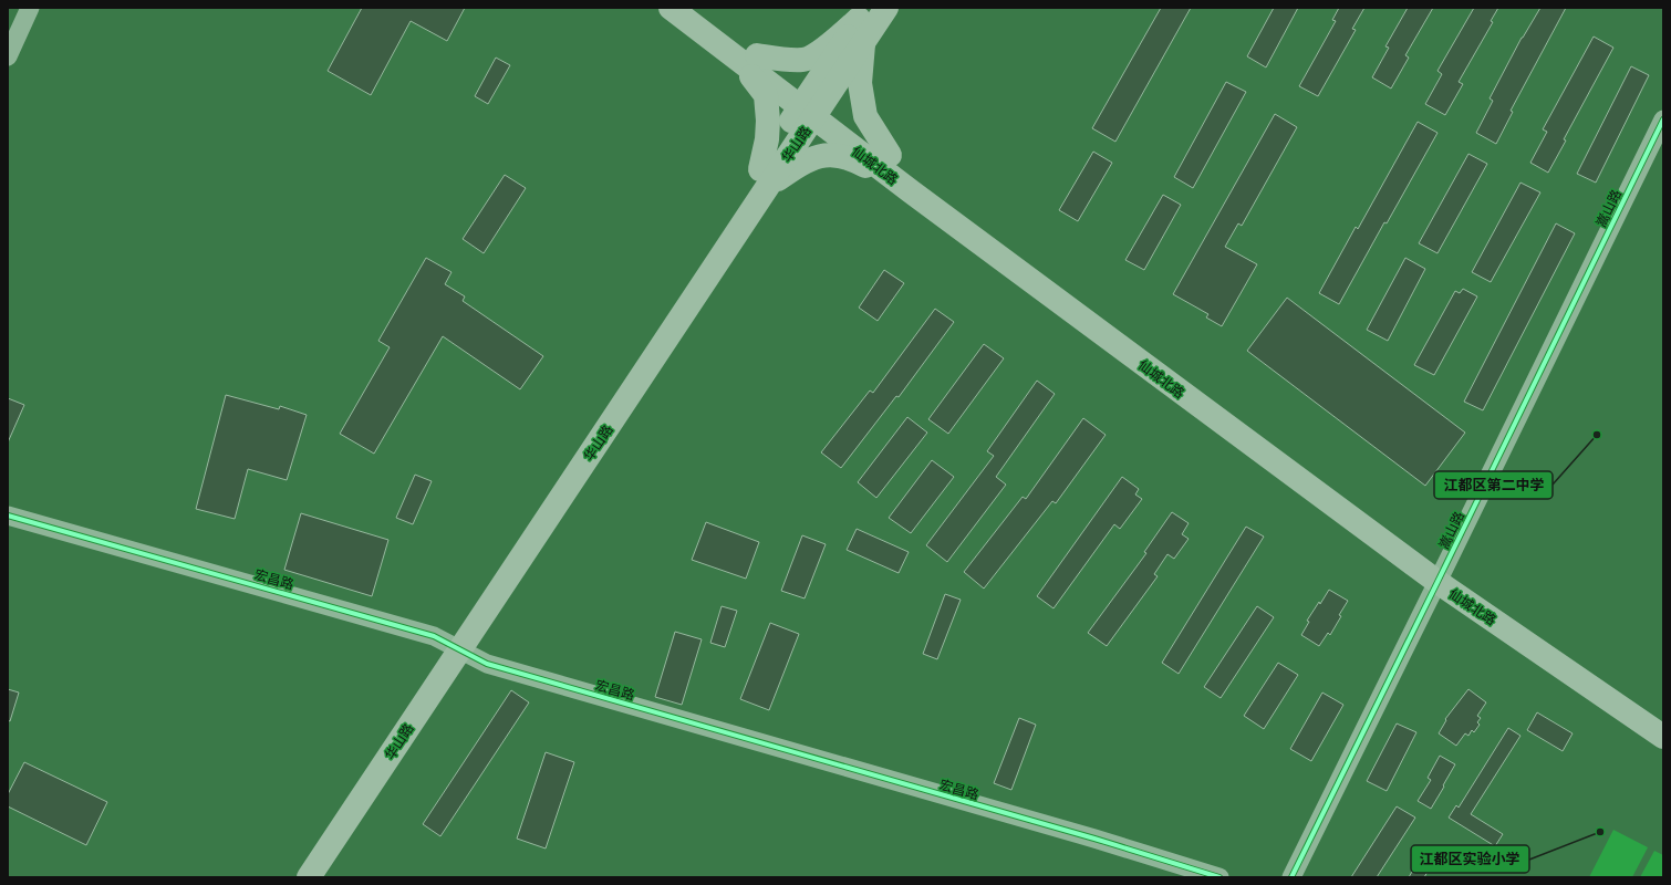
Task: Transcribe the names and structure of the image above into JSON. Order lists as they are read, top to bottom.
{
  "streets": {
    "main road": ["华山路", "仙城北路"],
    "street": ["嵩山路", "宏昌路"]
  },
  "crossings": [
    ["华山路", "宏昌路"],
    ["仙城北路", "嵩山路"]
  ],
  "places": ["江都区第二中学", "江都区实验小学"]
}
